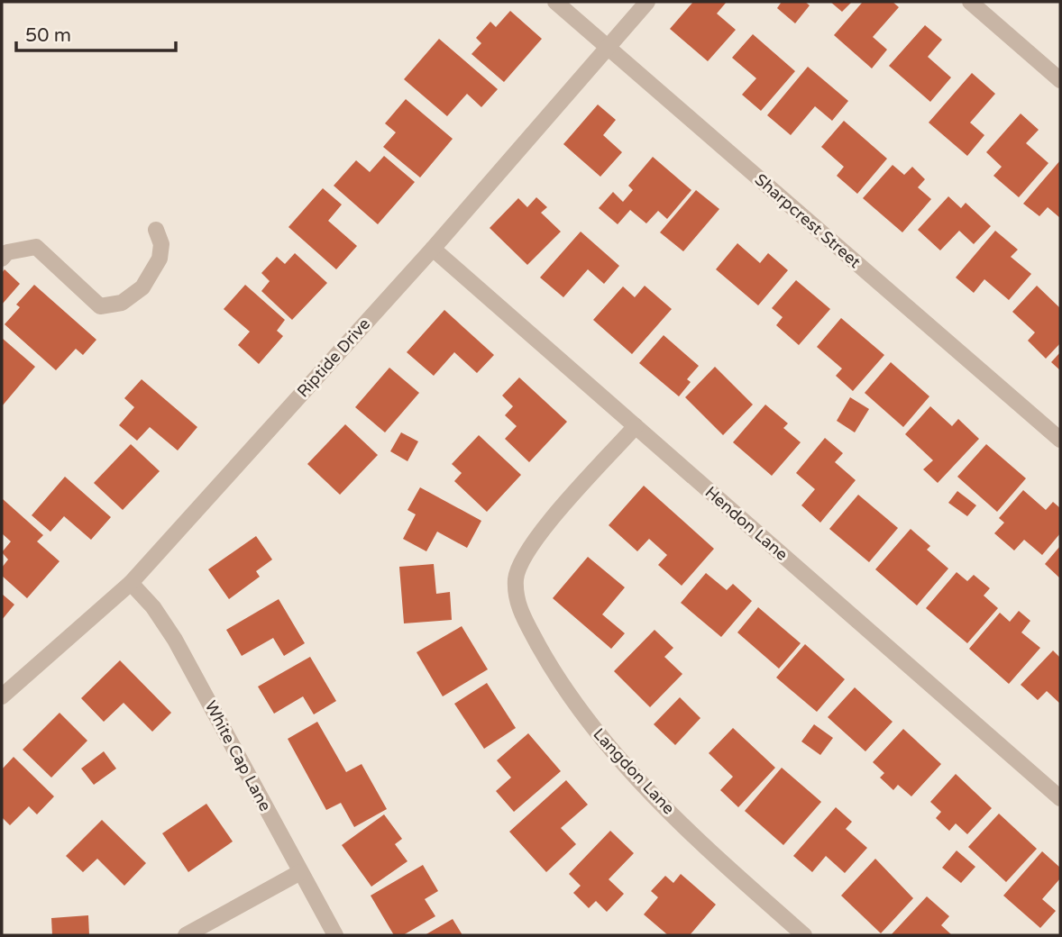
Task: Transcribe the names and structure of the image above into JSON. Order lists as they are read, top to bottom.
{
  "streets": {
    "street": [
      "Sharpcrest Street",
      "Riptide Drive",
      "Hendon Lane",
      "White Cap Lane",
      "Langdon Lane"
    ]
  },
  "crossings": [
    ["Sharpcrest Street", "Riptide Drive"],
    ["Riptide Drive", "Hendon Lane"],
    ["Riptide Drive", "White Cap Lane"],
    ["Hendon Lane", "Langdon Lane"]
  ],
  "scale_bar": "50 m"
}
